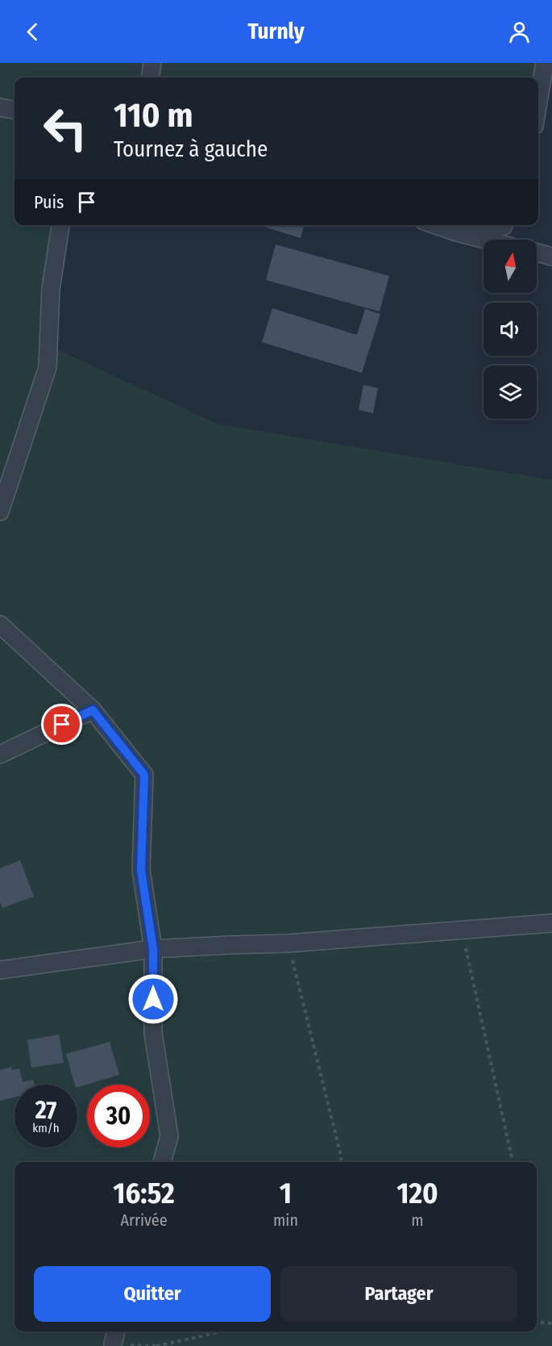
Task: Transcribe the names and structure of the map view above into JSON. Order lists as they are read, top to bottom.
{
  "north": "top",
  "page": {
    "header": "Turnly",
    "turn": ["110 m", "Tournez à gauche"],
    "then": "Puis",
    "speed": "27 km/h",
    "limit": "30",
    "eta": [
      "16:52",
      "Arrivée",
      "1",
      "min",
      "120",
      "m"
    ],
    "buttons": ["Quitter", "Partager"]
  }
}
